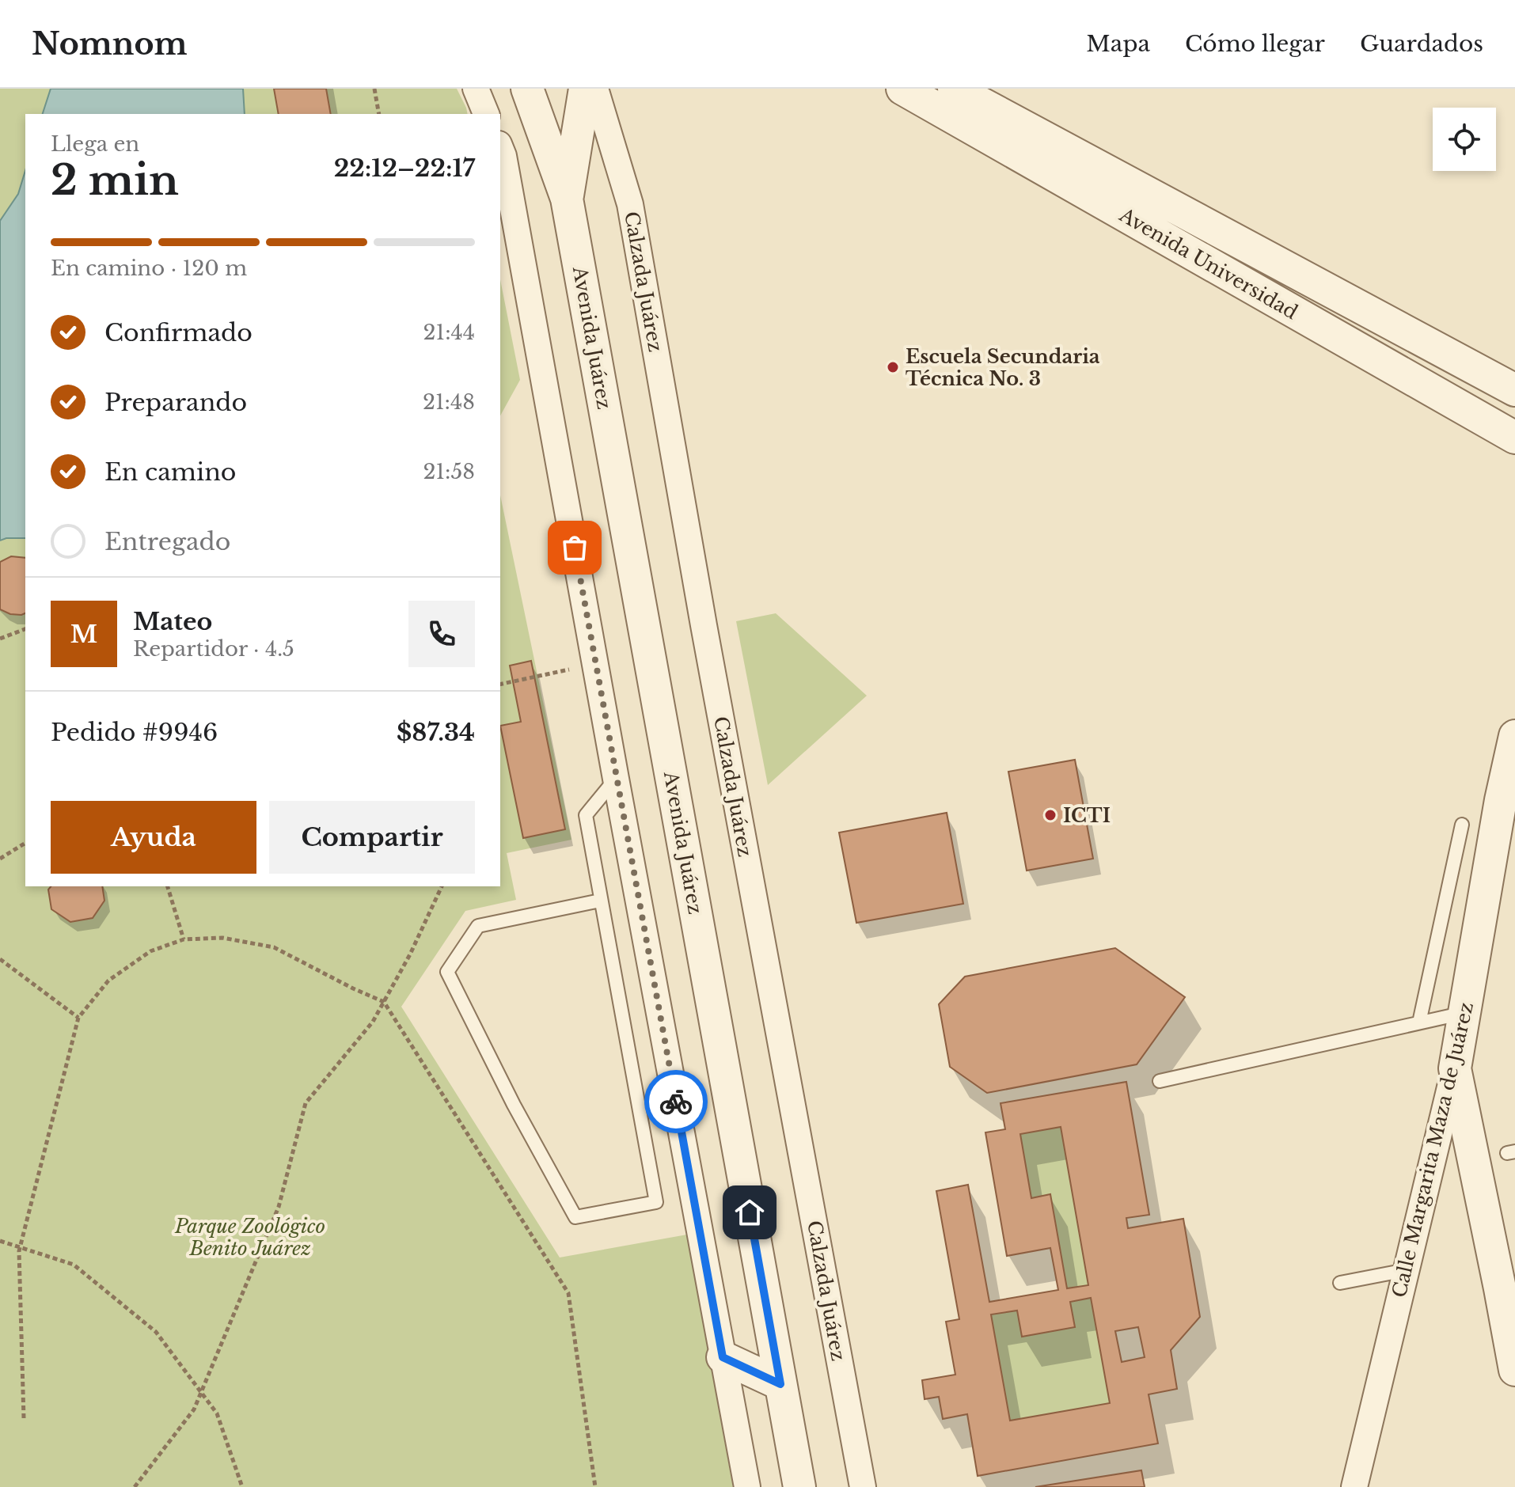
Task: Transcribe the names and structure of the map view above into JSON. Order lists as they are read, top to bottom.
{
  "streets": {
    "street": [
      "Avenida Universidad",
      "Calzada Juárez",
      "Avenida Juárez",
      "Calle Margarita Maza de Juárez"
    ]
  },
  "parks": ["Parque Zoológico Benito Juárez"],
  "places": ["Escuela Secundaria Técnica No. 3", "ICTI"],
  "page": {
    "header": "Nomnom",
    "nav": ["Mapa", "Cómo llegar", "Guardados"],
    "heading": ["2 min", "Llega en", "22:12–22:17"],
    "panel": [
      "Mateo",
      "Repartidor · 4.5",
      "Pedido #9946",
      "$87.34"
    ],
    "bar": "En camino · 120 m",
    "list": [
      ["Confirmado", "21:44"],
      ["Preparando", "21:48"],
      ["En camino", "21:58"],
      "Entregado"
    ],
    "round": "M",
    "buttons": ["Ayuda", "Compartir"]
  }
}
